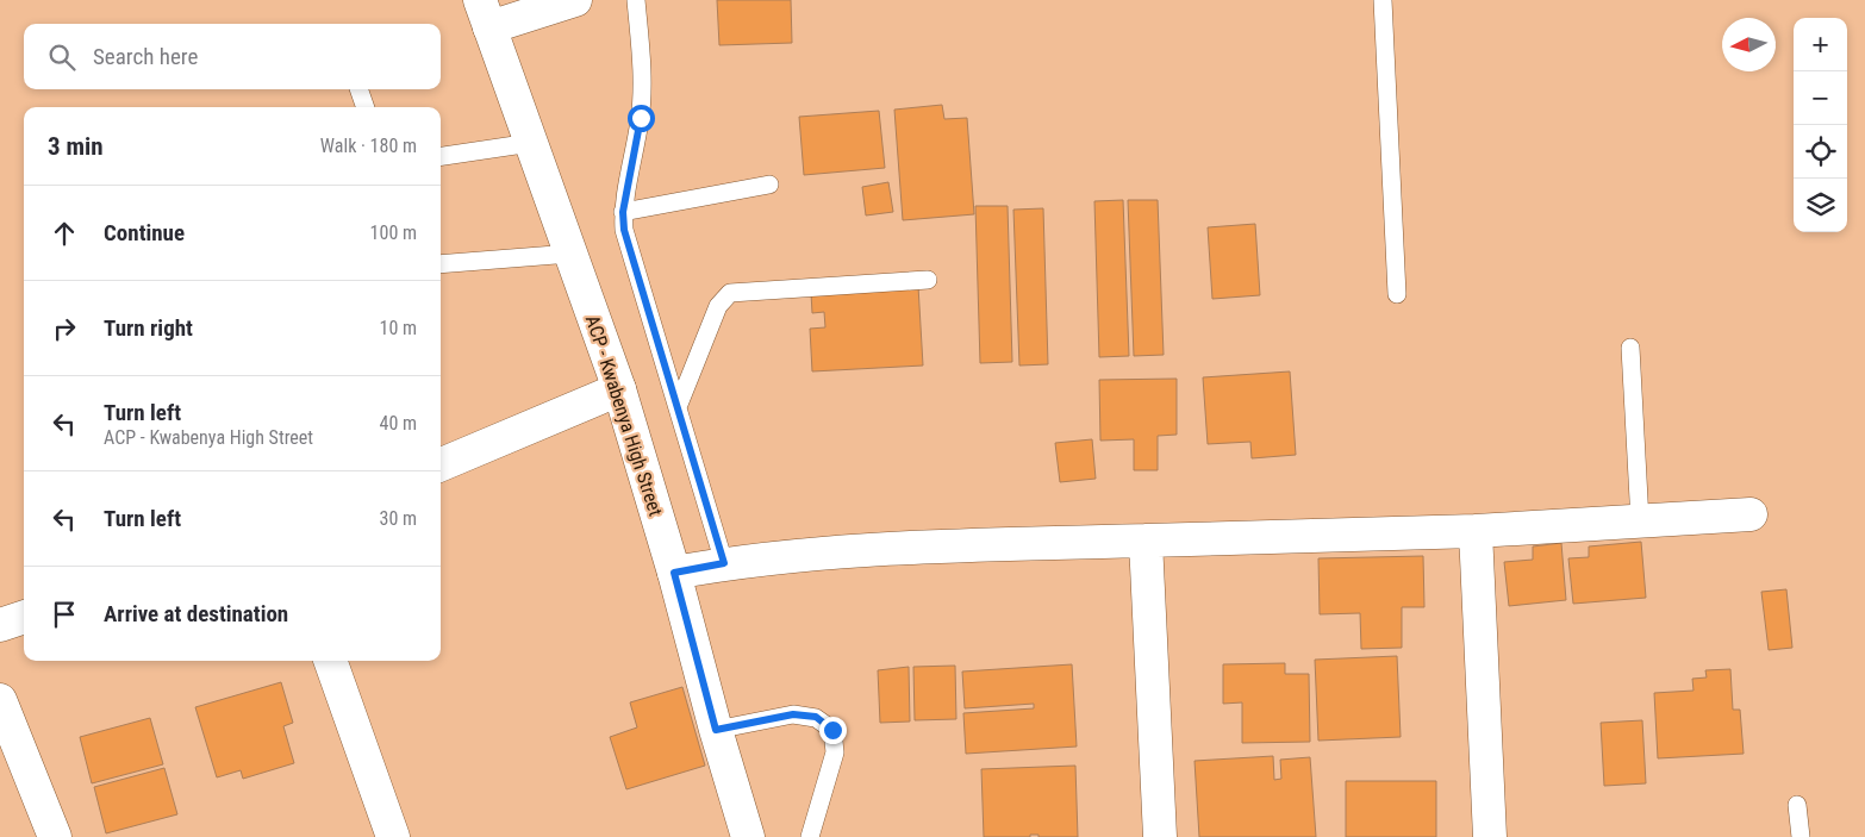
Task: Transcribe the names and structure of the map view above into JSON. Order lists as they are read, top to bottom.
{
  "streets": {
    "street": ["ACP - Kwabenya High Street"]
  },
  "north": "left",
  "page": {
    "map_buttons": ["+", "−"],
    "search": "Search here",
    "heading": ["3 min", "Walk · 180 m"],
    "list": [
      ["Continue", "100 m"],
      ["Turn right", "10 m"],
      ["Turn left", "ACP - Kwabenya High Street", "40 m"],
      ["Turn left", "30 m"],
      "Arrive at destination"
    ]
  }
}
